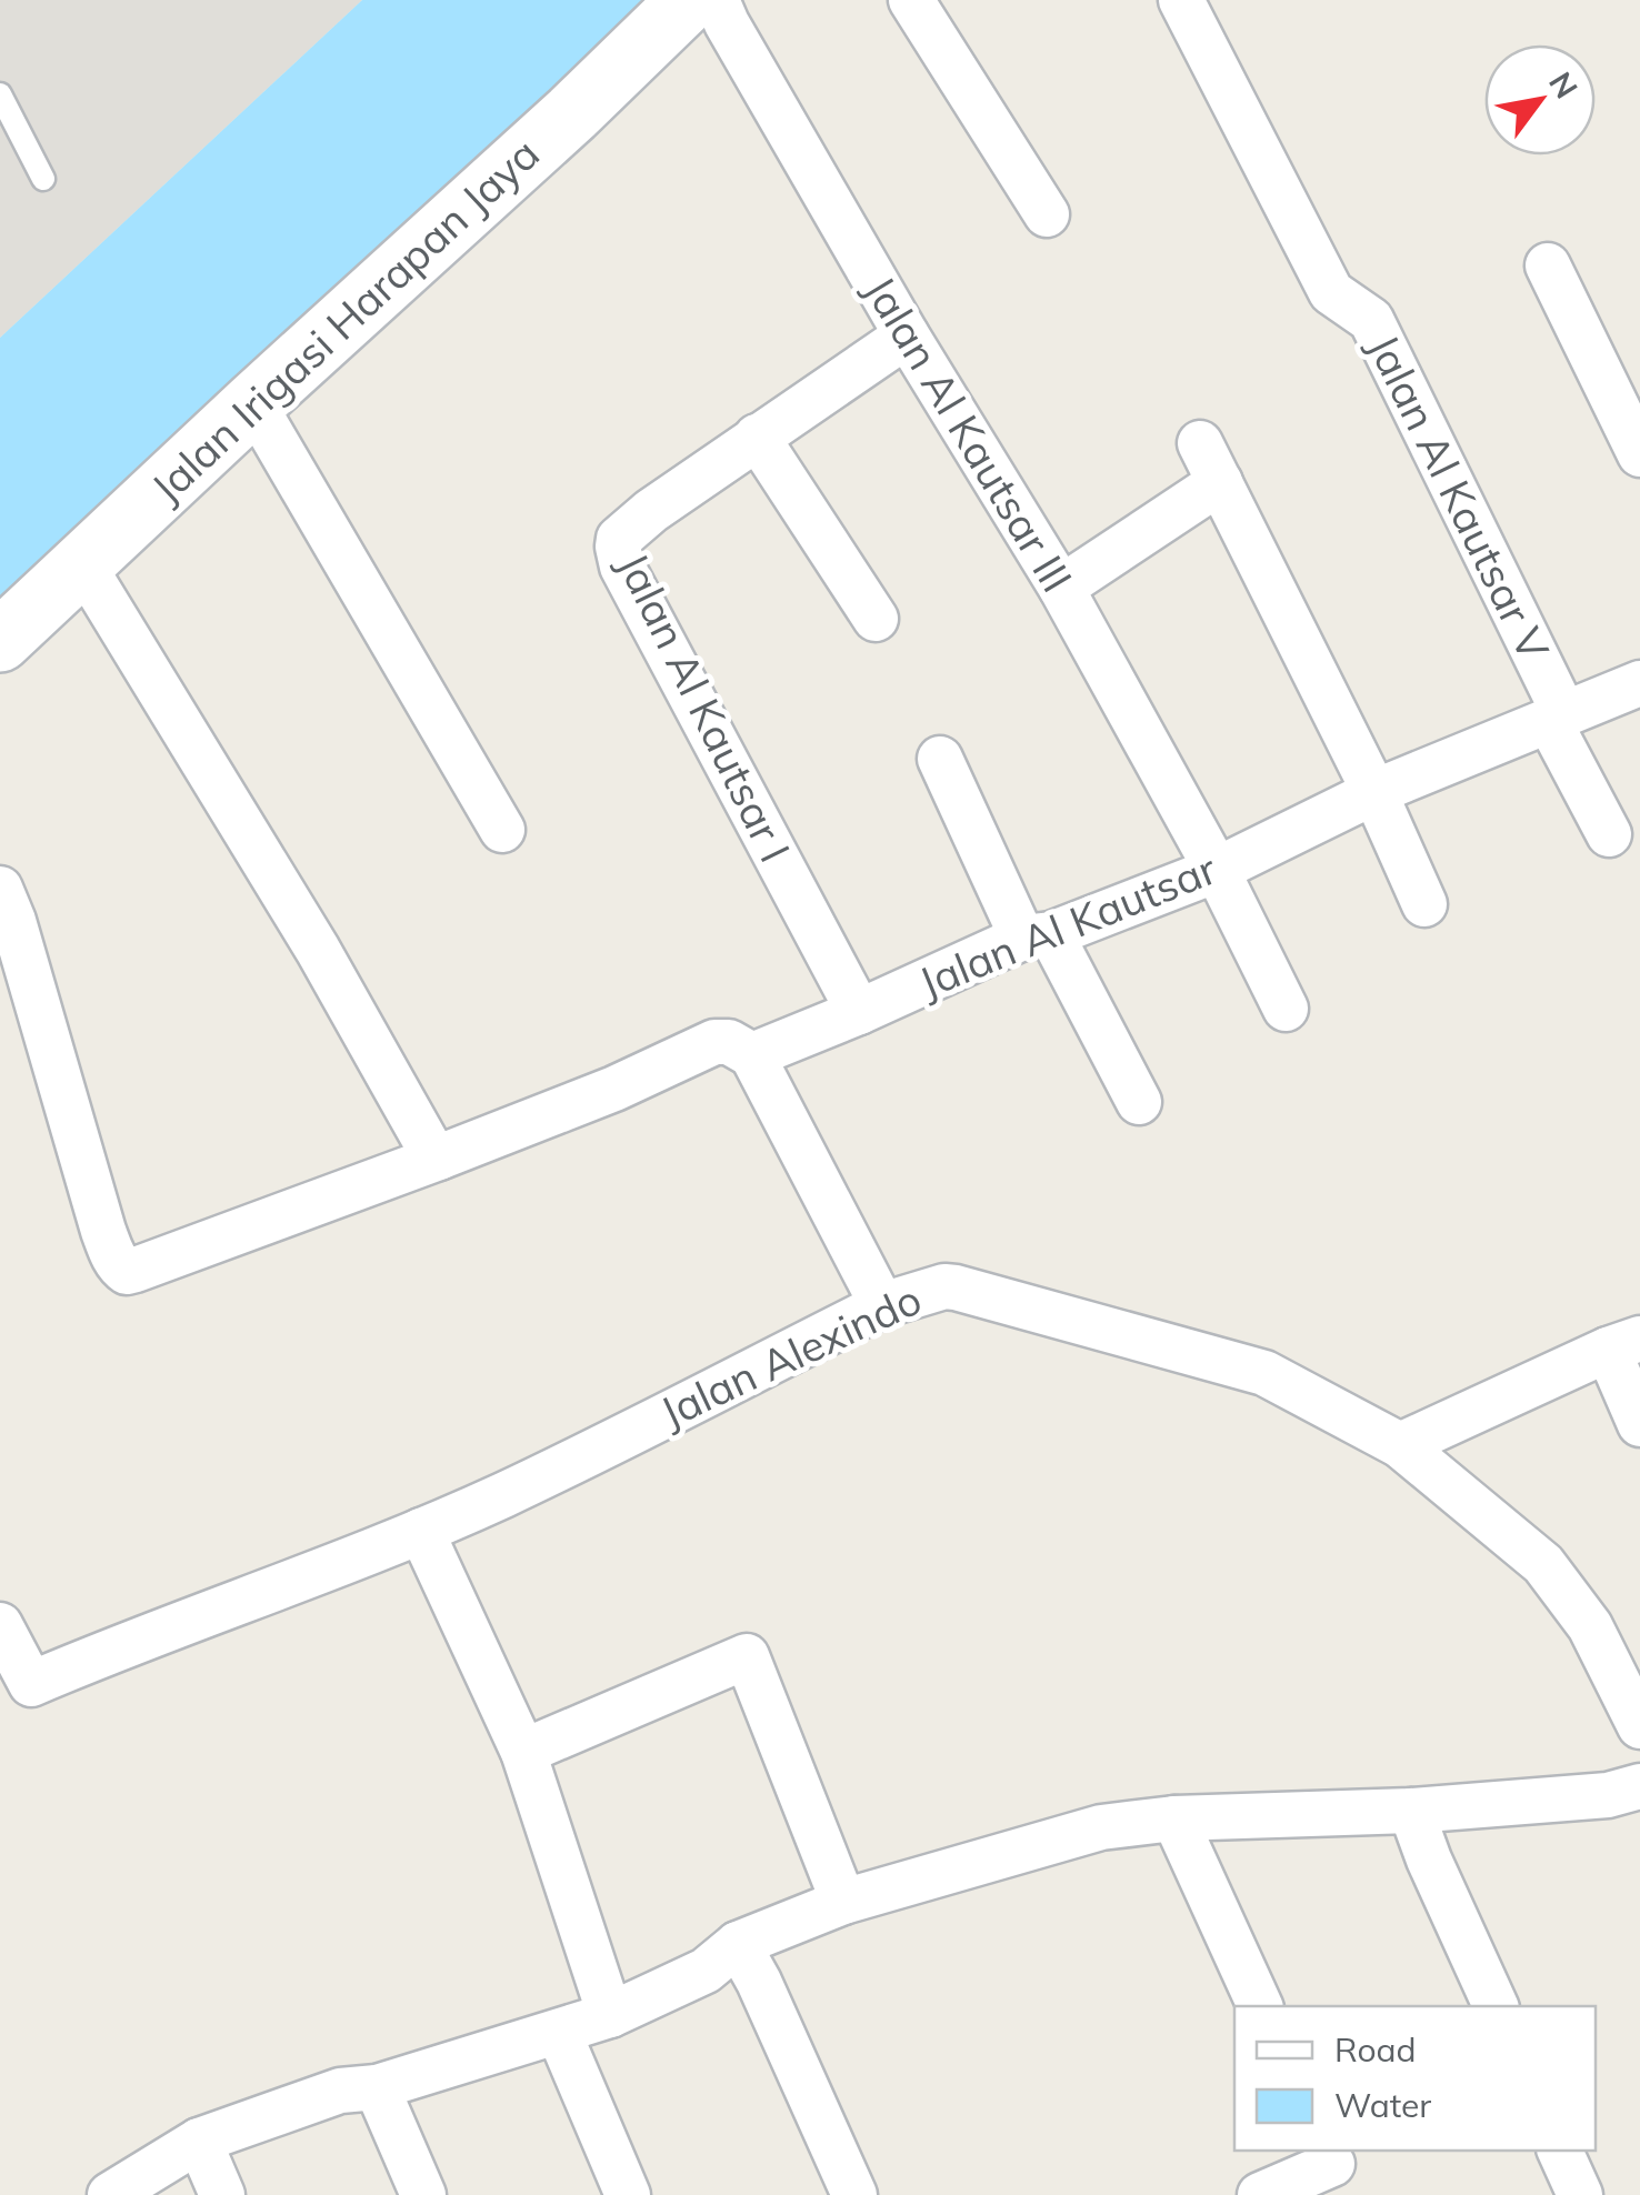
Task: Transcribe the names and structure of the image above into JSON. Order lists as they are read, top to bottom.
{
  "streets": {
    "street": [
      "Jalan Irigasi Harapan Jaya",
      "Jalan Al Kautsar III",
      "Jalan Al Kautsar V",
      "Jalan Al Kautsar I",
      "Jalan Al Kautsar",
      "Jalan Alexindo"
    ]
  },
  "crossings": [
    ["Jalan Al Kautsar III", "Jalan Al Kautsar I"],
    ["Jalan Al Kautsar III", "Jalan Al Kautsar"],
    ["Jalan Al Kautsar V", "Jalan Al Kautsar"],
    ["Jalan Al Kautsar I", "Jalan Al Kautsar"]
  ],
  "legend": ["Road", "Water"],
  "north": "top right"
}
